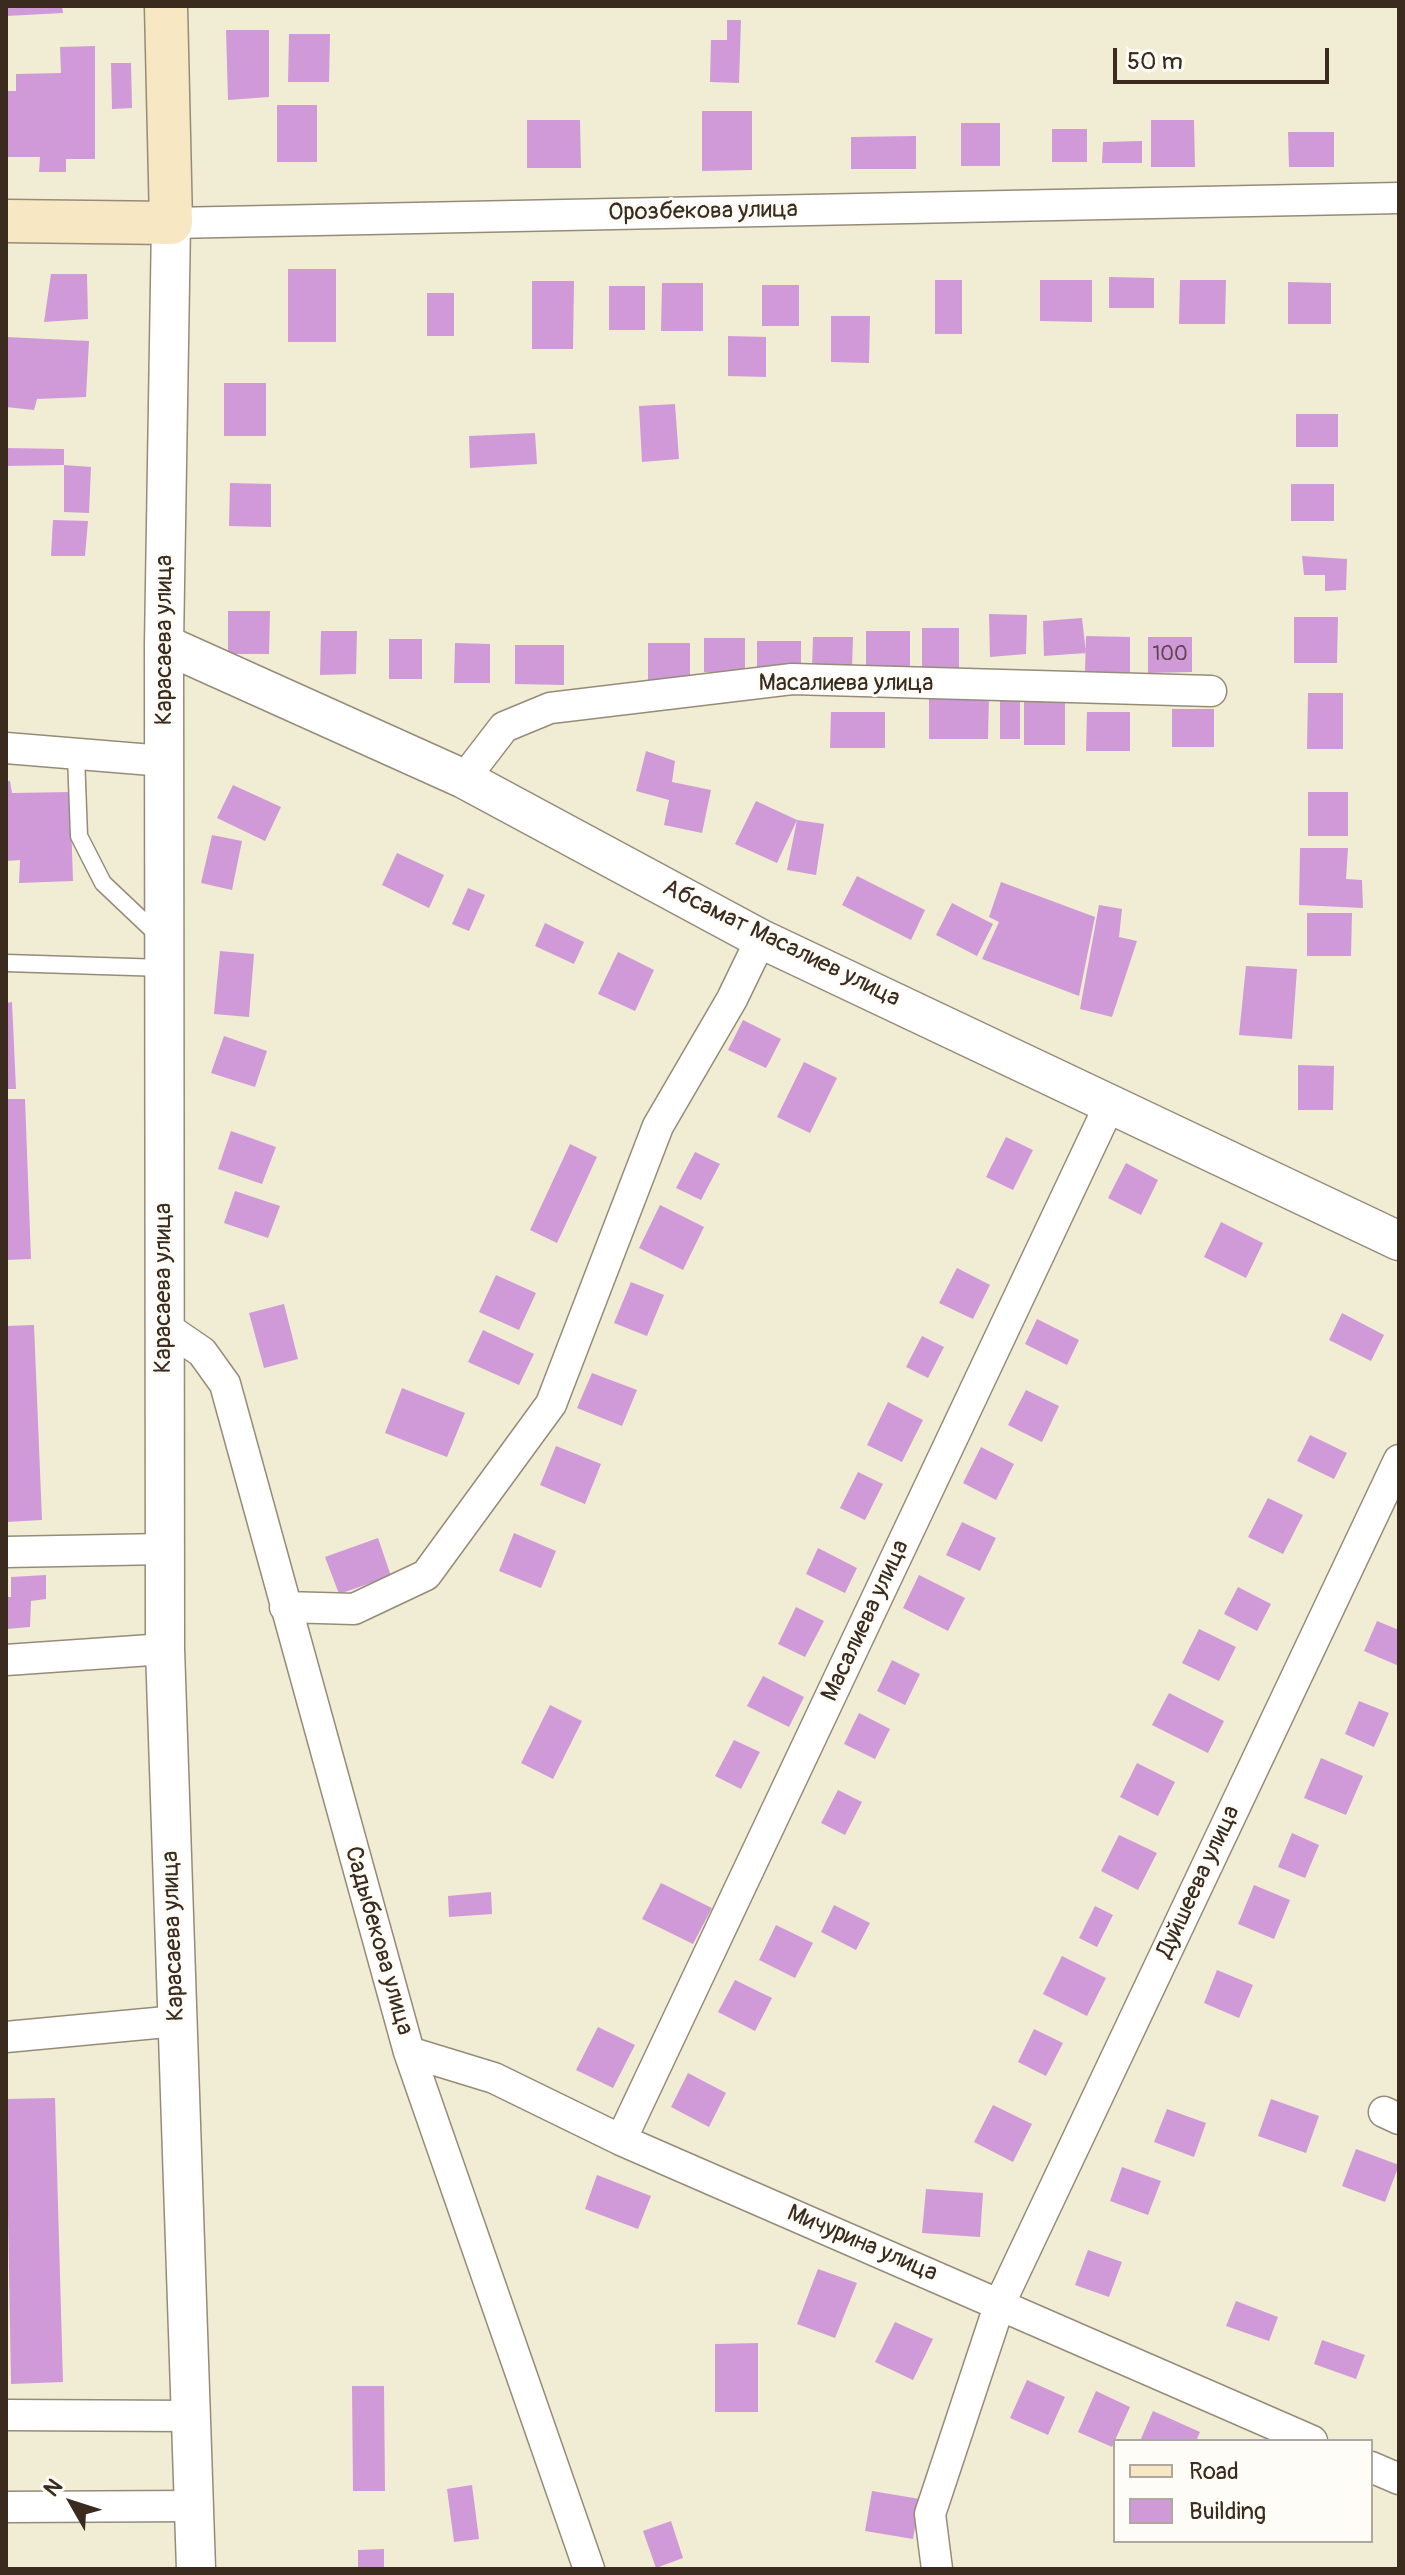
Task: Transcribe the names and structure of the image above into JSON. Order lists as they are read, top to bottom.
{
  "streets": {
    "main road": ["Орозбекова улица", "Карасаева улица"],
    "street": [
      "Масалиева улица",
      "Абсамат Масалиев улица",
      "Дуйшеева улица",
      "Садыбекова улица",
      "Мичурина улица"
    ]
  },
  "crossings": [
    ["Орозбекова улица", "Карасаева улица"],
    ["Карасаева улица", "Абсамат Масалиев улица"],
    ["Карасаева улица", "Садыбекова улица"],
    ["Масалиева улица", "Абсамат Масалиев улица"],
    ["Масалиева улица", "Мичурина улица"],
    ["Дуйшеева улица", "Мичурина улица"],
    ["Садыбекова улица", "Мичурина улица"]
  ],
  "house_numbers": ["100"],
  "legend": ["Road", "Building"],
  "scale_bar": "50 m",
  "north": "top left"
}
